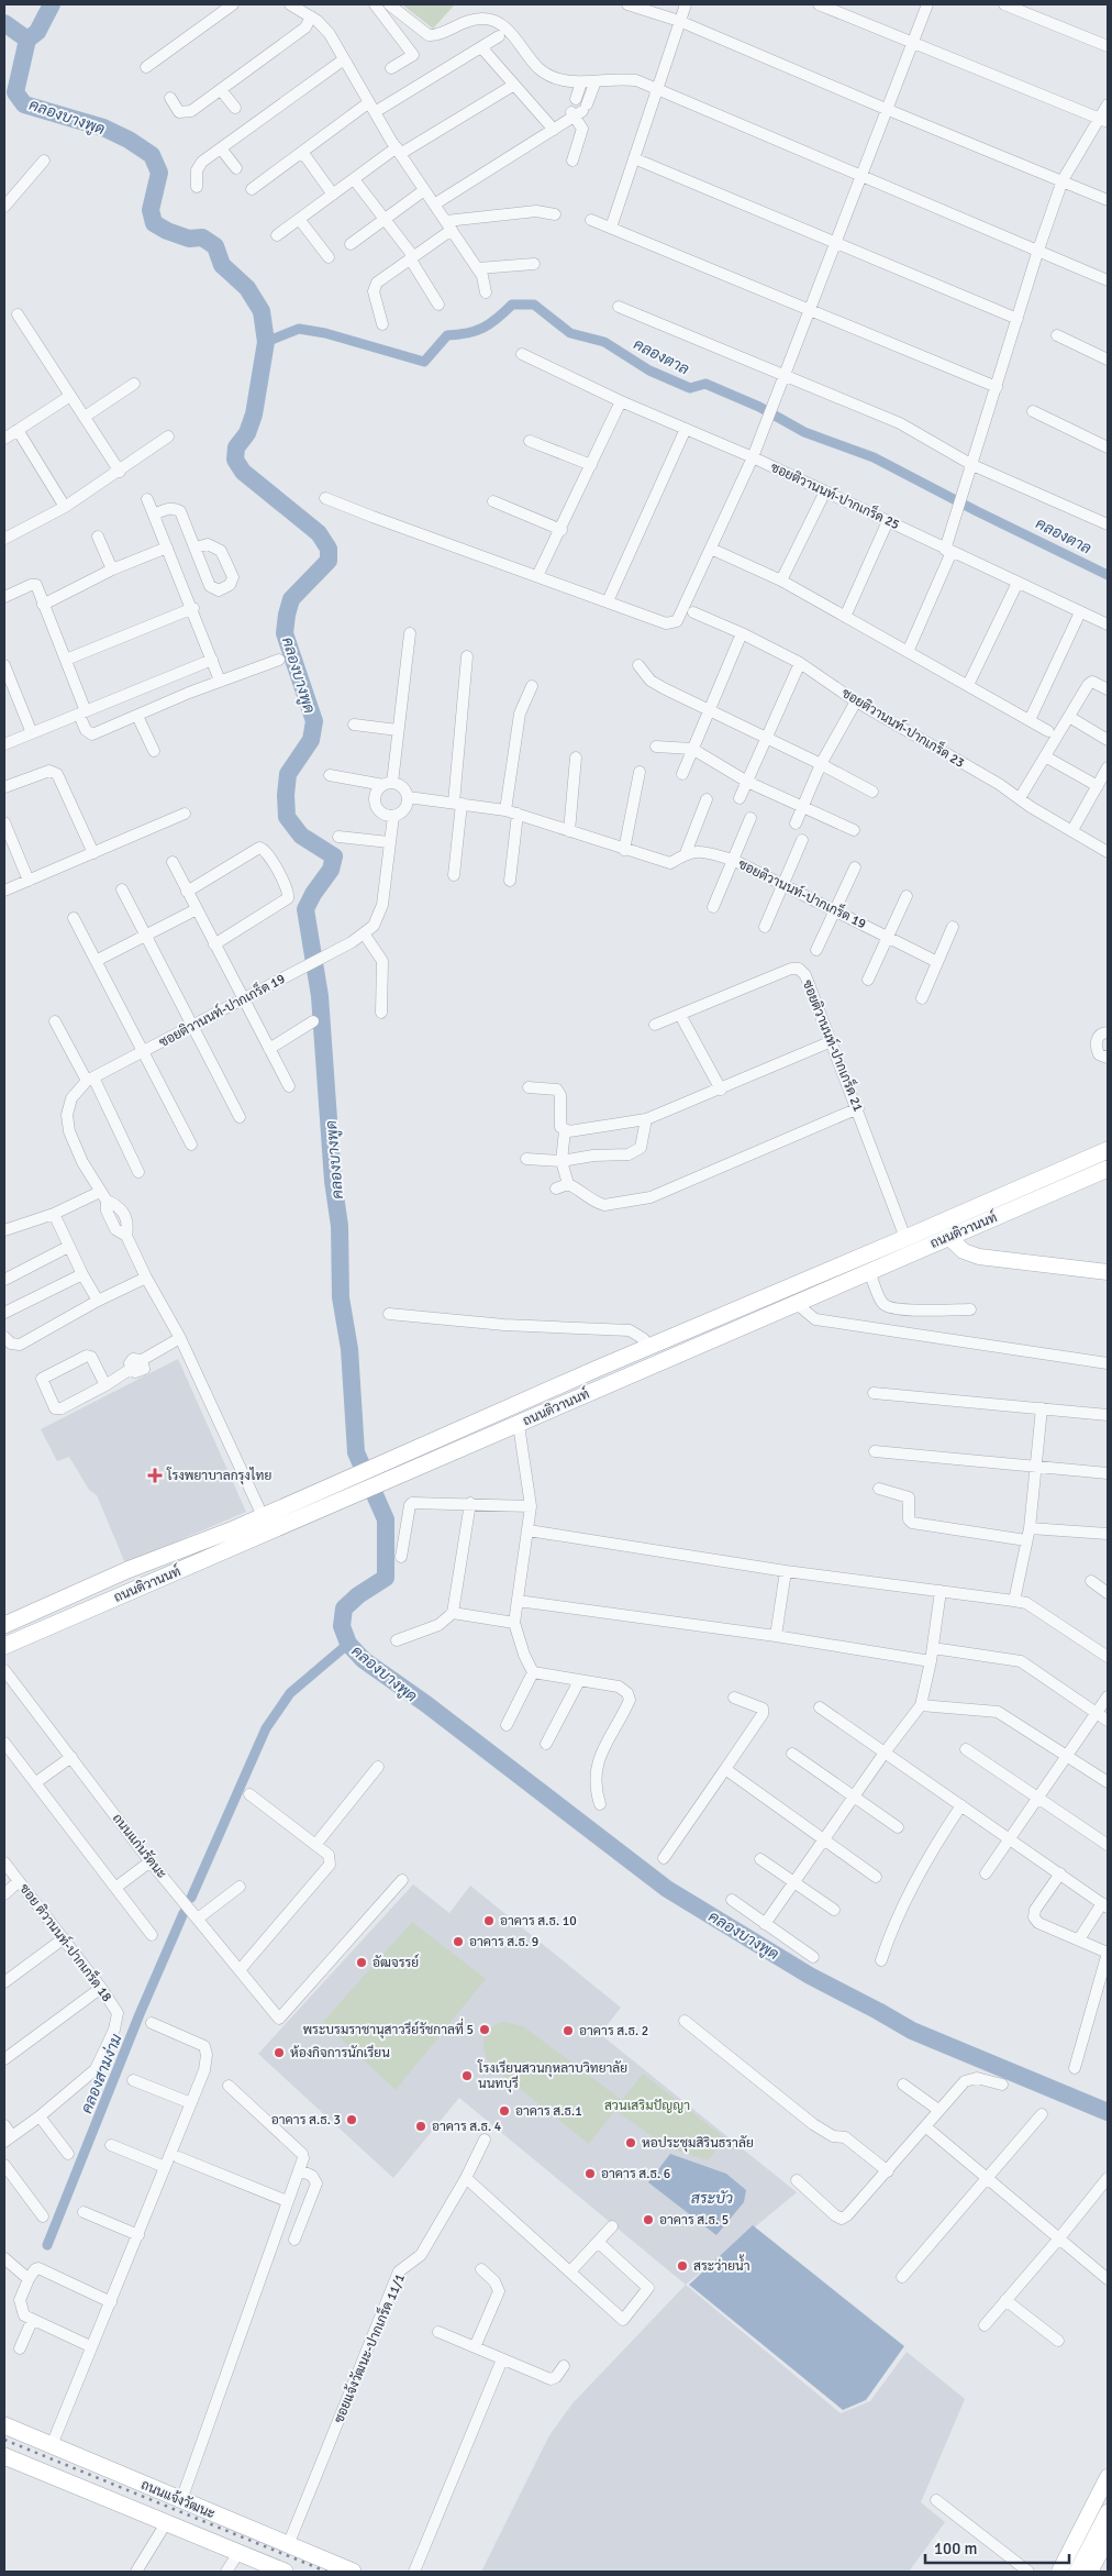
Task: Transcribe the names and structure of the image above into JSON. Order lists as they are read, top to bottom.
{
  "streets": {
    "main road": ["ถนนติวานนท์", "ถนนแจ้งวัฒนะ"],
    "street": [
      "ซอยติวานนท์-ปากเกร็ด 25",
      "ซอยติวานนท์-ปากเกร็ด 23",
      "ซอยติวานนท์-ปากเกร็ด 19",
      "ซอยติวานนท์-ปากเกร็ด 21",
      "ถนนแก่นรัตนะ",
      "ซอย ติวานนท์-ปากเกร็ด 18",
      "ซอยแจ้งวัฒนะ-ปากเกร็ด 11/1"
    ]
  },
  "crossings": [
    ["ซอยติวานนท์-ปากเกร็ด 19", "ถนนติวานนท์"],
    ["ซอยติวานนท์-ปากเกร็ด 21", "ถนนติวานนท์"],
    ["ซอยแจ้งวัฒนะ-ปากเกร็ด 11/1", "ถนนแจ้งวัฒนะ"]
  ],
  "water": [
    "คลองบางพูด",
    "คลองตาล",
    "คลองสามง่าม",
    "สระบัว"
  ],
  "parks": ["สวนเสริมปัญญา"],
  "places": {
    "health": ["โรงพยาบาลกรุงไทย"],
    "other": [
      "อาคาร ส.ธ. 10",
      "อาคาร ส.ธ. 9",
      "อัฒจรรย์",
      "พระบรมราชานุสาวรีย์รัชกาลที่ 5",
      "อาคาร ส.ธ. 2",
      "ห้องกิจการนักเรียน",
      "โรงเรียนสวนกุหลาบวิทยาลัย นนทบุรี",
      "อาคาร ส.ธ.1",
      "อาคาร ส.ธ. 3",
      "อาคาร ส.ธ. 4",
      "หอประชุมสิรินธราลัย",
      "อาคาร ส.ธ. 6",
      "อาคาร ส.ธ. 5",
      "สระว่ายน้ำ"
    ]
  },
  "scale_bar": "100 m"
}
